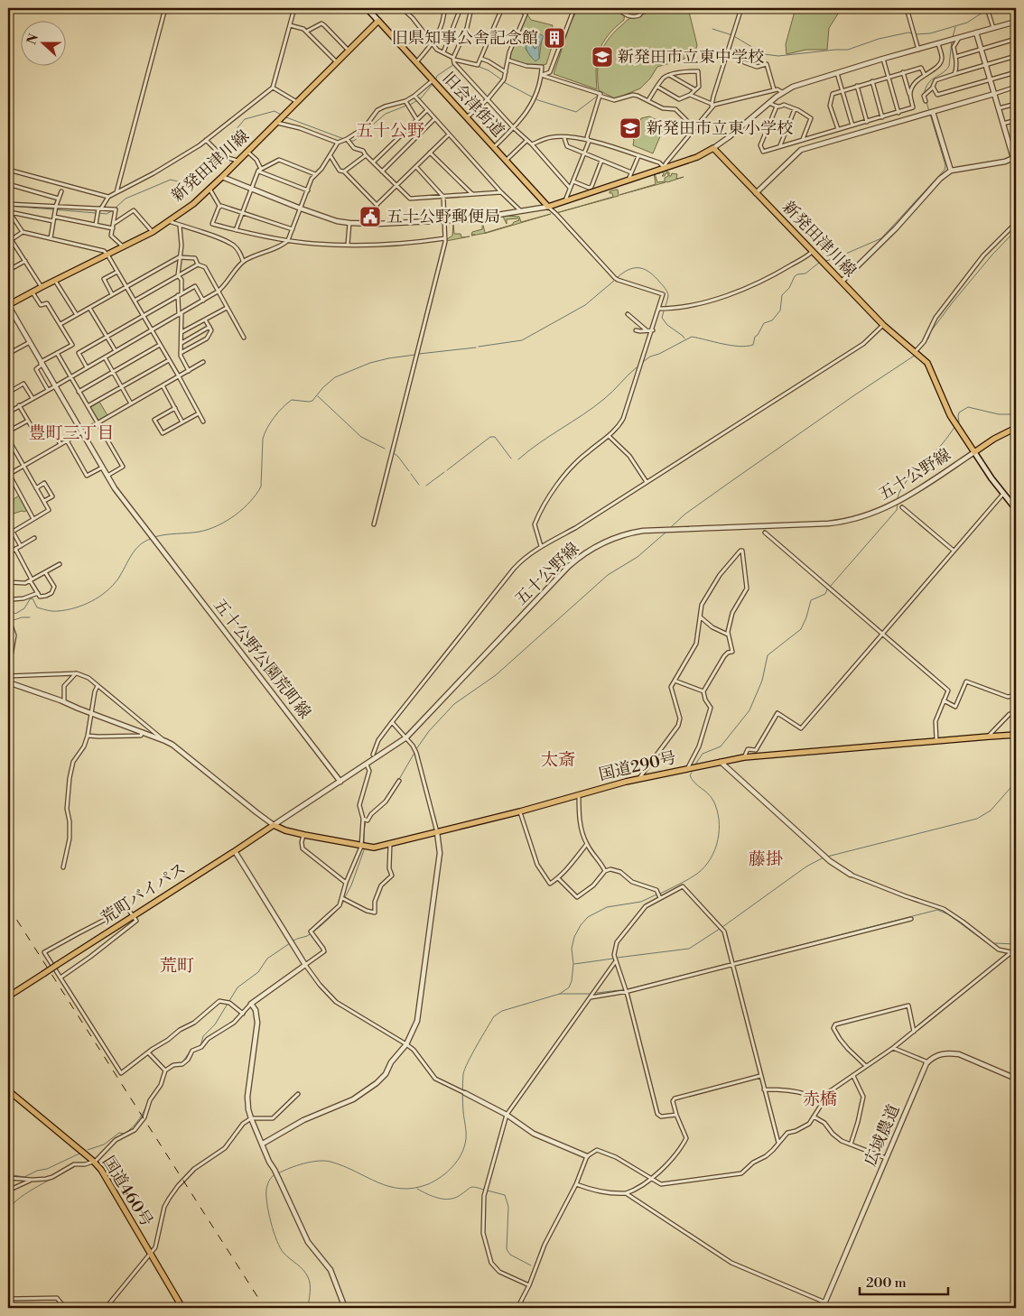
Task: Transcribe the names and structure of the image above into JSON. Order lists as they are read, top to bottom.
{
  "streets": {
    "main road": [
      "旧会津街道",
      "新発田津川線",
      "国道290号",
      "荒町バイパス",
      "国道460号"
    ],
    "street": ["五十公野線", "五十公野公園荒町線", "広域農道"]
  },
  "crossings": [
    ["旧会津街道", "新発田津川線"],
    ["新発田津川線", "五十公野線"],
    ["五十公野線", "五十公野公園荒町線"],
    ["五十公野線", "国道290号"],
    ["五十公野線", "荒町バイパス"],
    ["国道290号", "荒町バイパス"]
  ],
  "districts": [
    "五十公野",
    "豊町三丁目",
    "太斎",
    "藤掛",
    "荒町",
    "赤橋"
  ],
  "places": {
    "building": ["旧県知事公舎記念館"],
    "school or university": ["新発田市立東中学校", "新発田市立東小学校"],
    "public building": ["五十公野郵便局"]
  },
  "scale_bar": "200 m",
  "north": "left"
}
